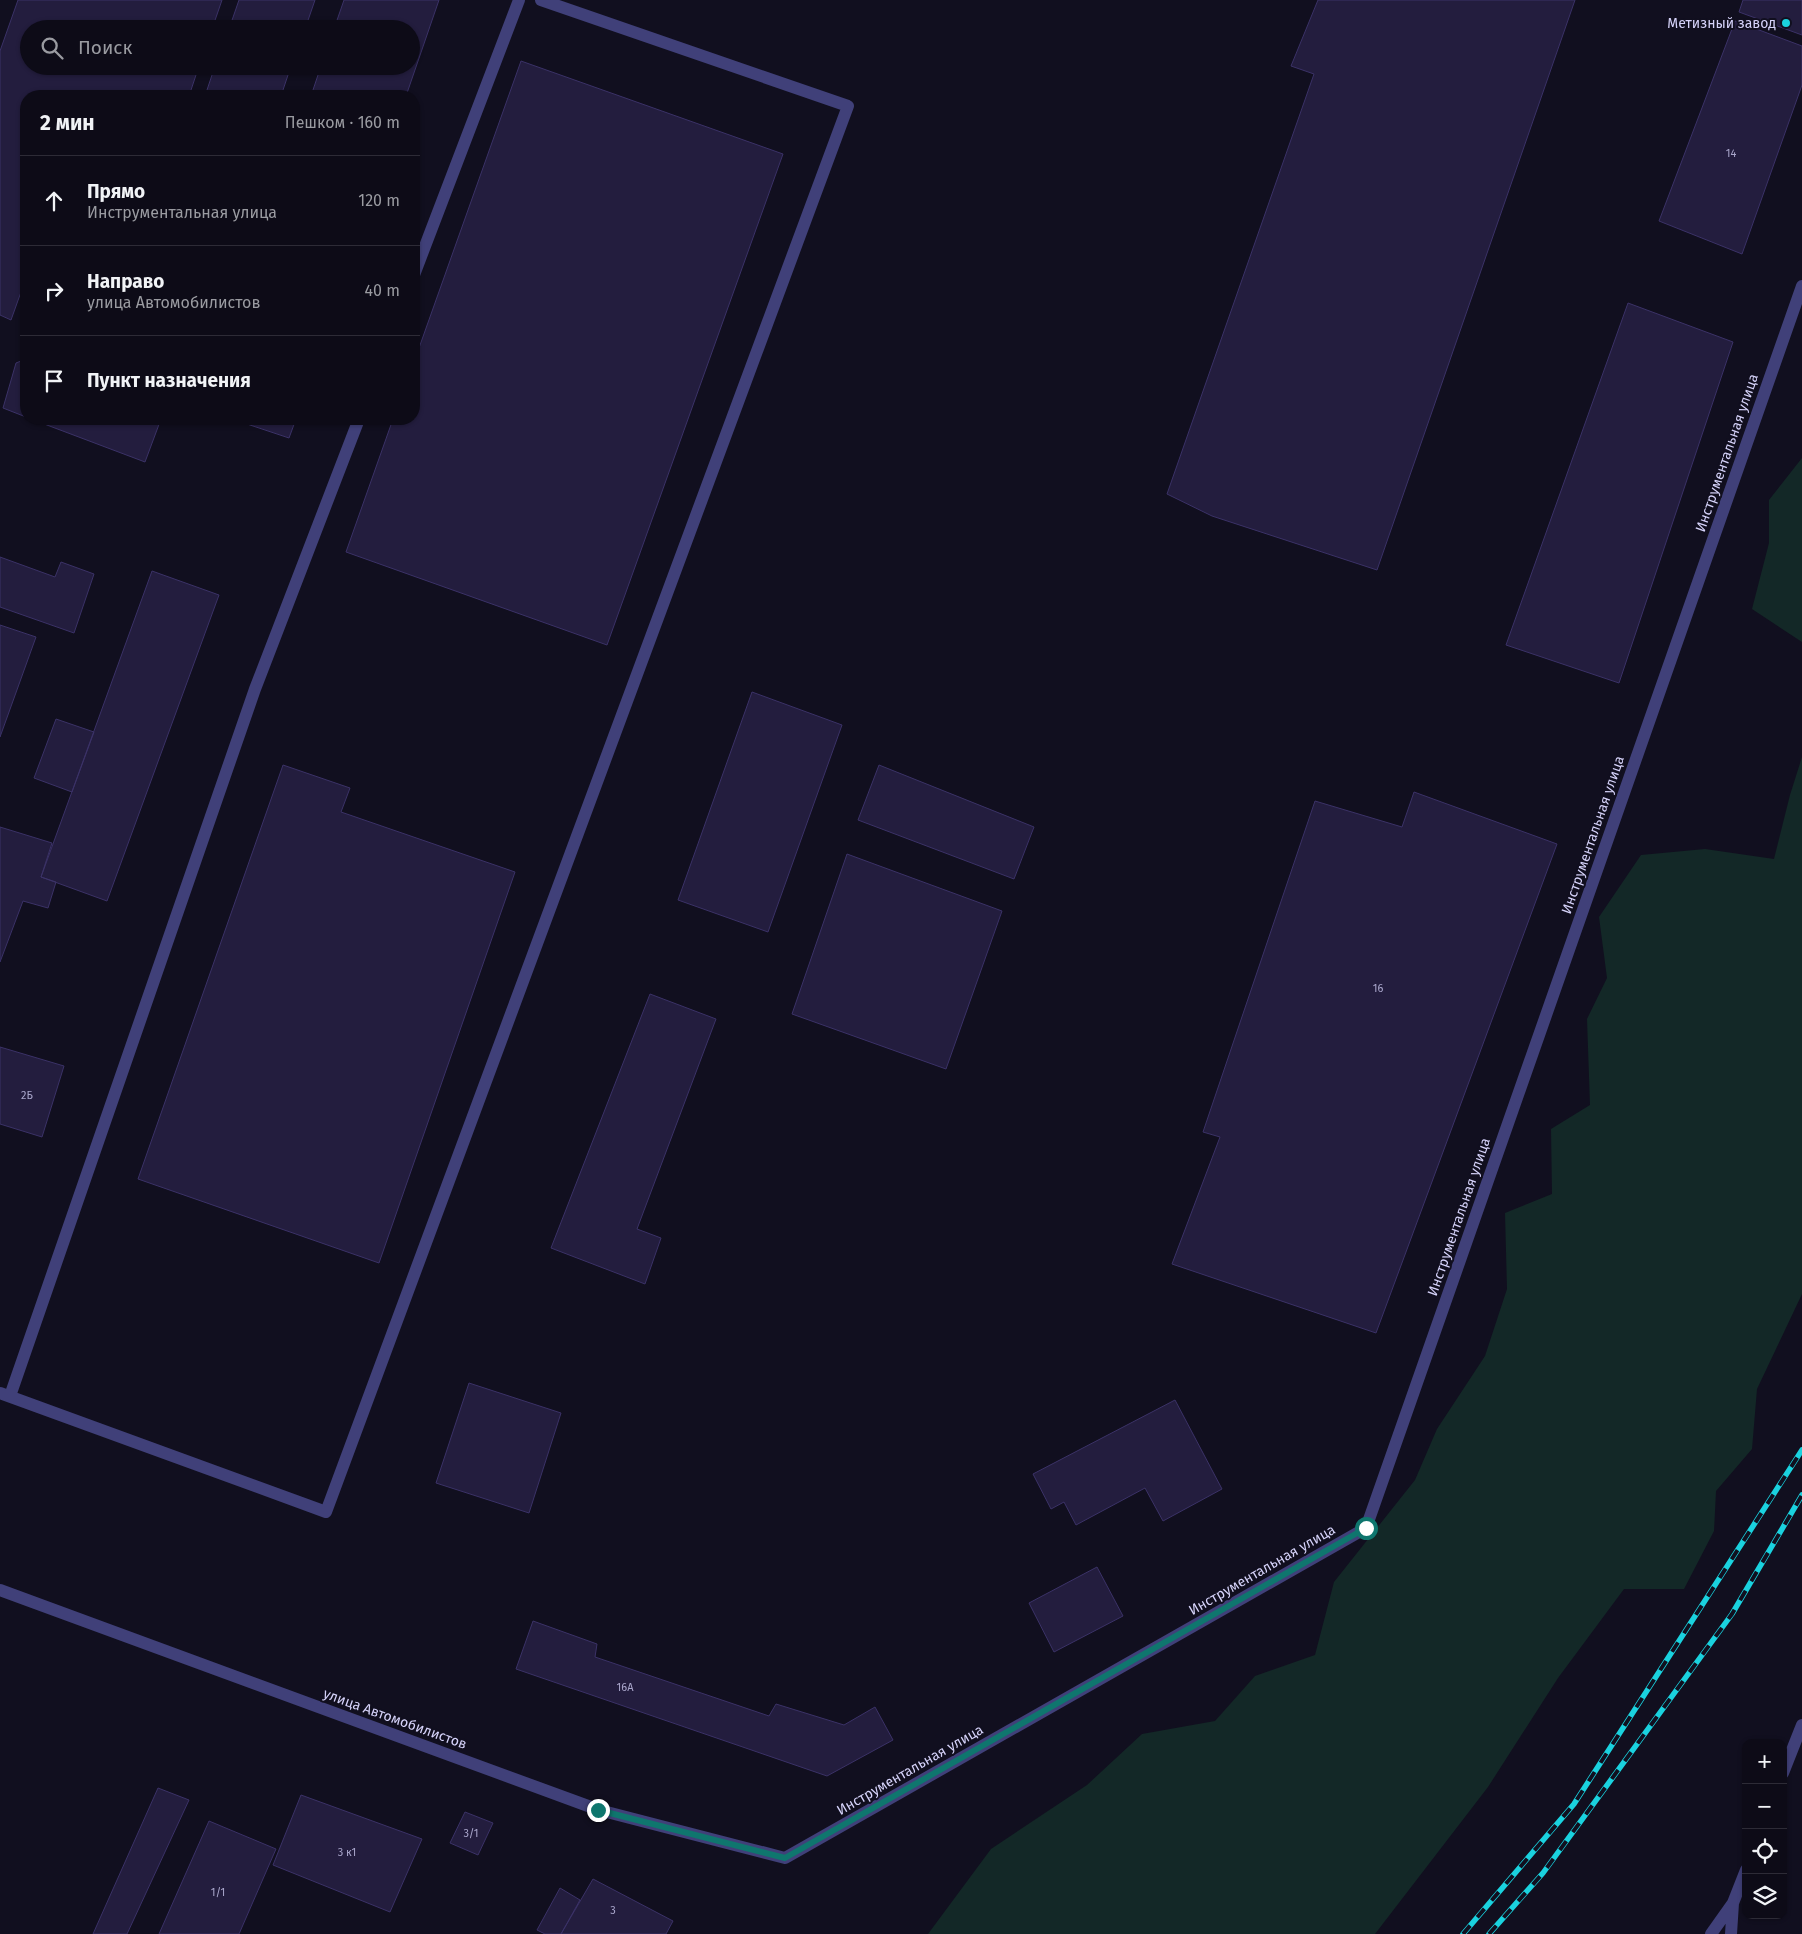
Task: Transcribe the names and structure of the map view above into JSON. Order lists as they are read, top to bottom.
{
  "streets": {
    "street": ["Инструментальная улица", "улица Автомобилистов"]
  },
  "crossings": [
    ["Инструментальная улица", "улица Автомобилистов"]
  ],
  "places": ["Метизный завод"],
  "house_numbers": [
    "14",
    "16",
    "2Б",
    "16А",
    "3/1",
    "3 к1",
    "1/1",
    "3"
  ],
  "page": {
    "search": "Поиск",
    "heading": ["2 мин", "Пешком · 160 m"],
    "list": [
      ["Прямо", "Инструментальная улица", "120 m"],
      ["Направо", "улица Автомобилистов", "40 m"],
      "Пункт назначения"
    ],
    "map_buttons": ["+", "−"]
  }
}
